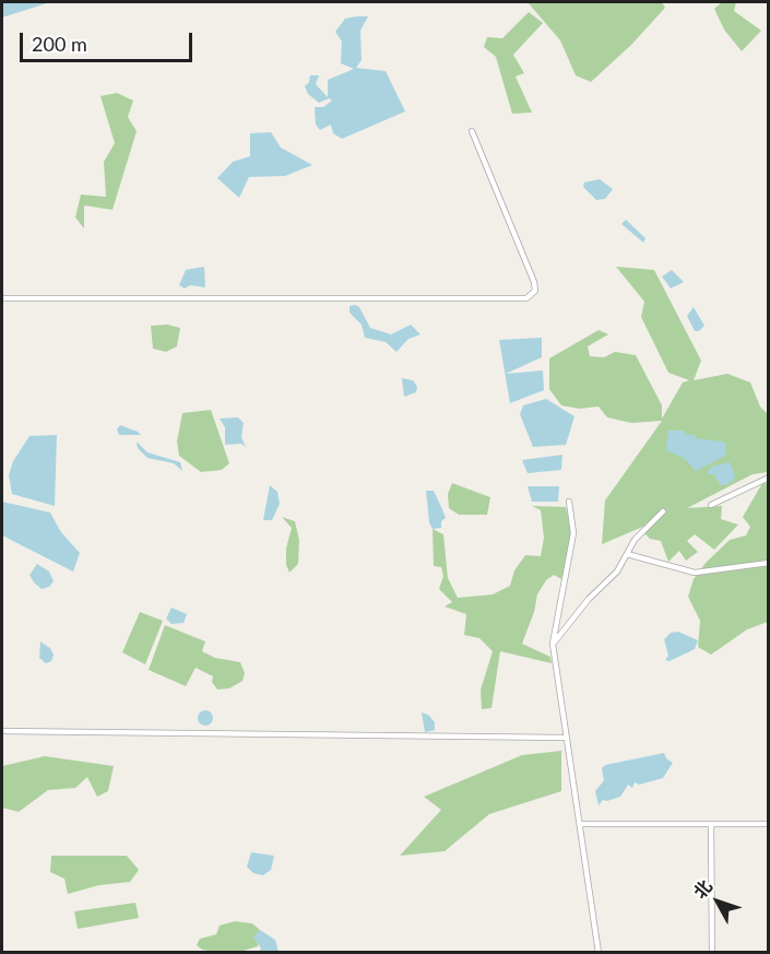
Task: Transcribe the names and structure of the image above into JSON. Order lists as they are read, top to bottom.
{
  "scale_bar": "200 m",
  "north": "top left"
}
